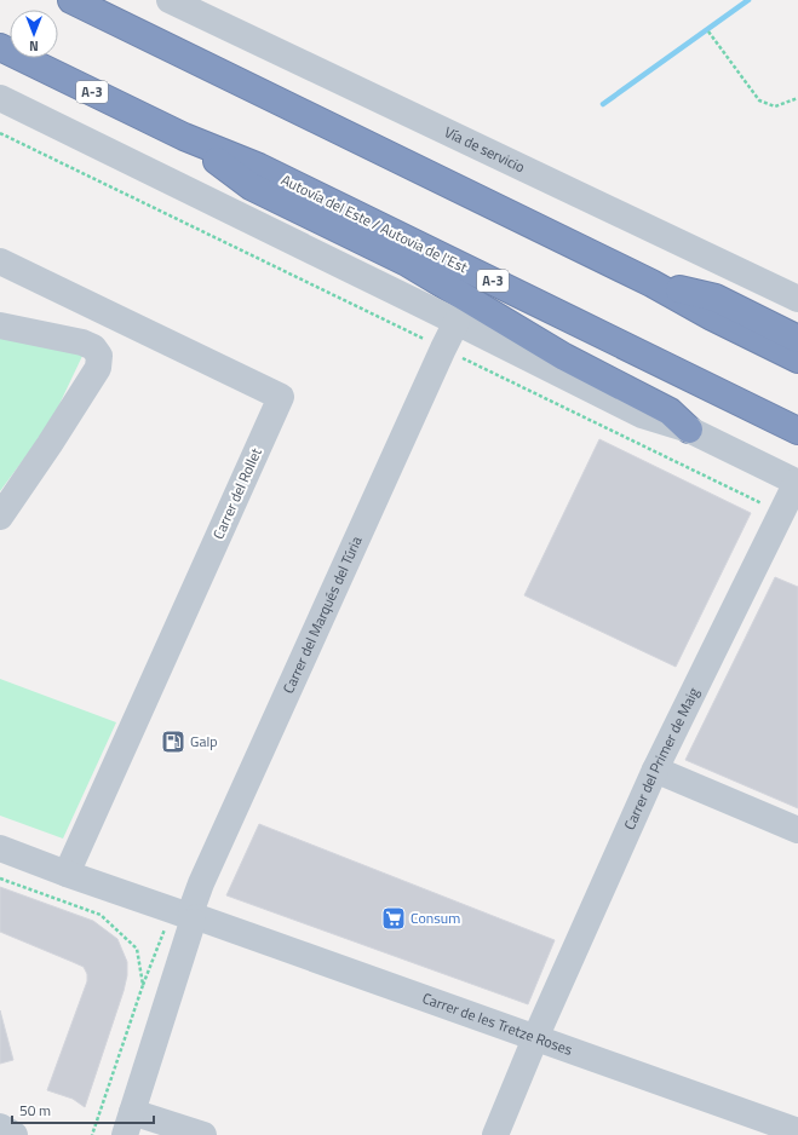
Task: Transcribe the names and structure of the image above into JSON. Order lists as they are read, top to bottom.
{
  "streets": {
    "highway": ["A-3", "Autovía del Este / Autovia de l'Est"],
    "street": [
      "Vía de servicio",
      "Carrer del Rollet",
      "Carrer del Marqués del Túria",
      "Carrer del Primer de Maig",
      "Carrer de les Tretze Roses"
    ]
  },
  "crossings": [
    ["Carrer del Rollet", "Carrer de les Tretze Roses"],
    ["Carrer del Marqués del Túria", "Carrer de les Tretze Roses"],
    ["Carrer del Primer de Maig", "Carrer de les Tretze Roses"]
  ],
  "places": {
    "fuel station": ["Galp"],
    "supermarket": ["Consum"]
  },
  "scale_bar": "50 m",
  "north": "bottom"
}
